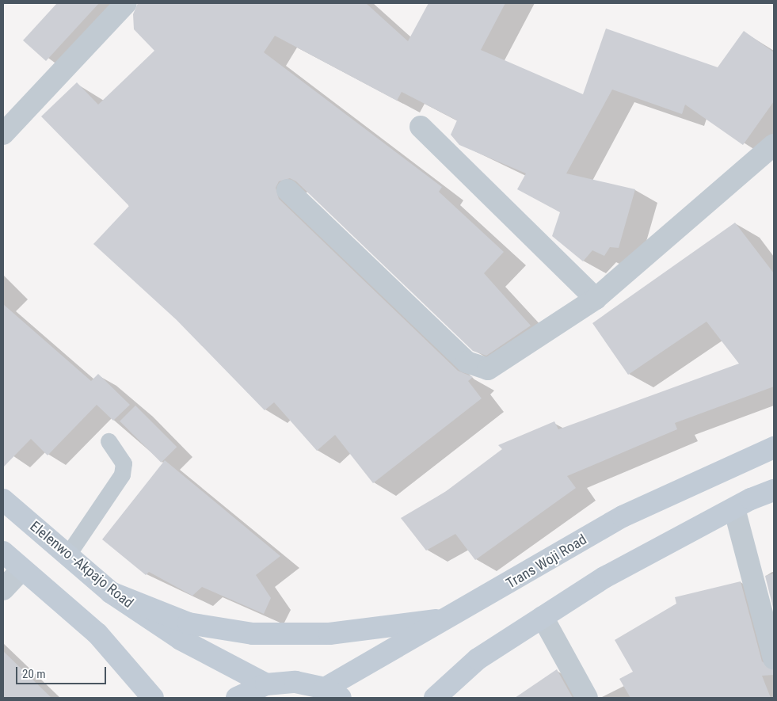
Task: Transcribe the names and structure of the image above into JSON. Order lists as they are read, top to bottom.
{
  "streets": {
    "main road": ["Trans Woji Road", "Elelenwo -Akpajo Road"]
  },
  "scale_bar": "20 m"
}
